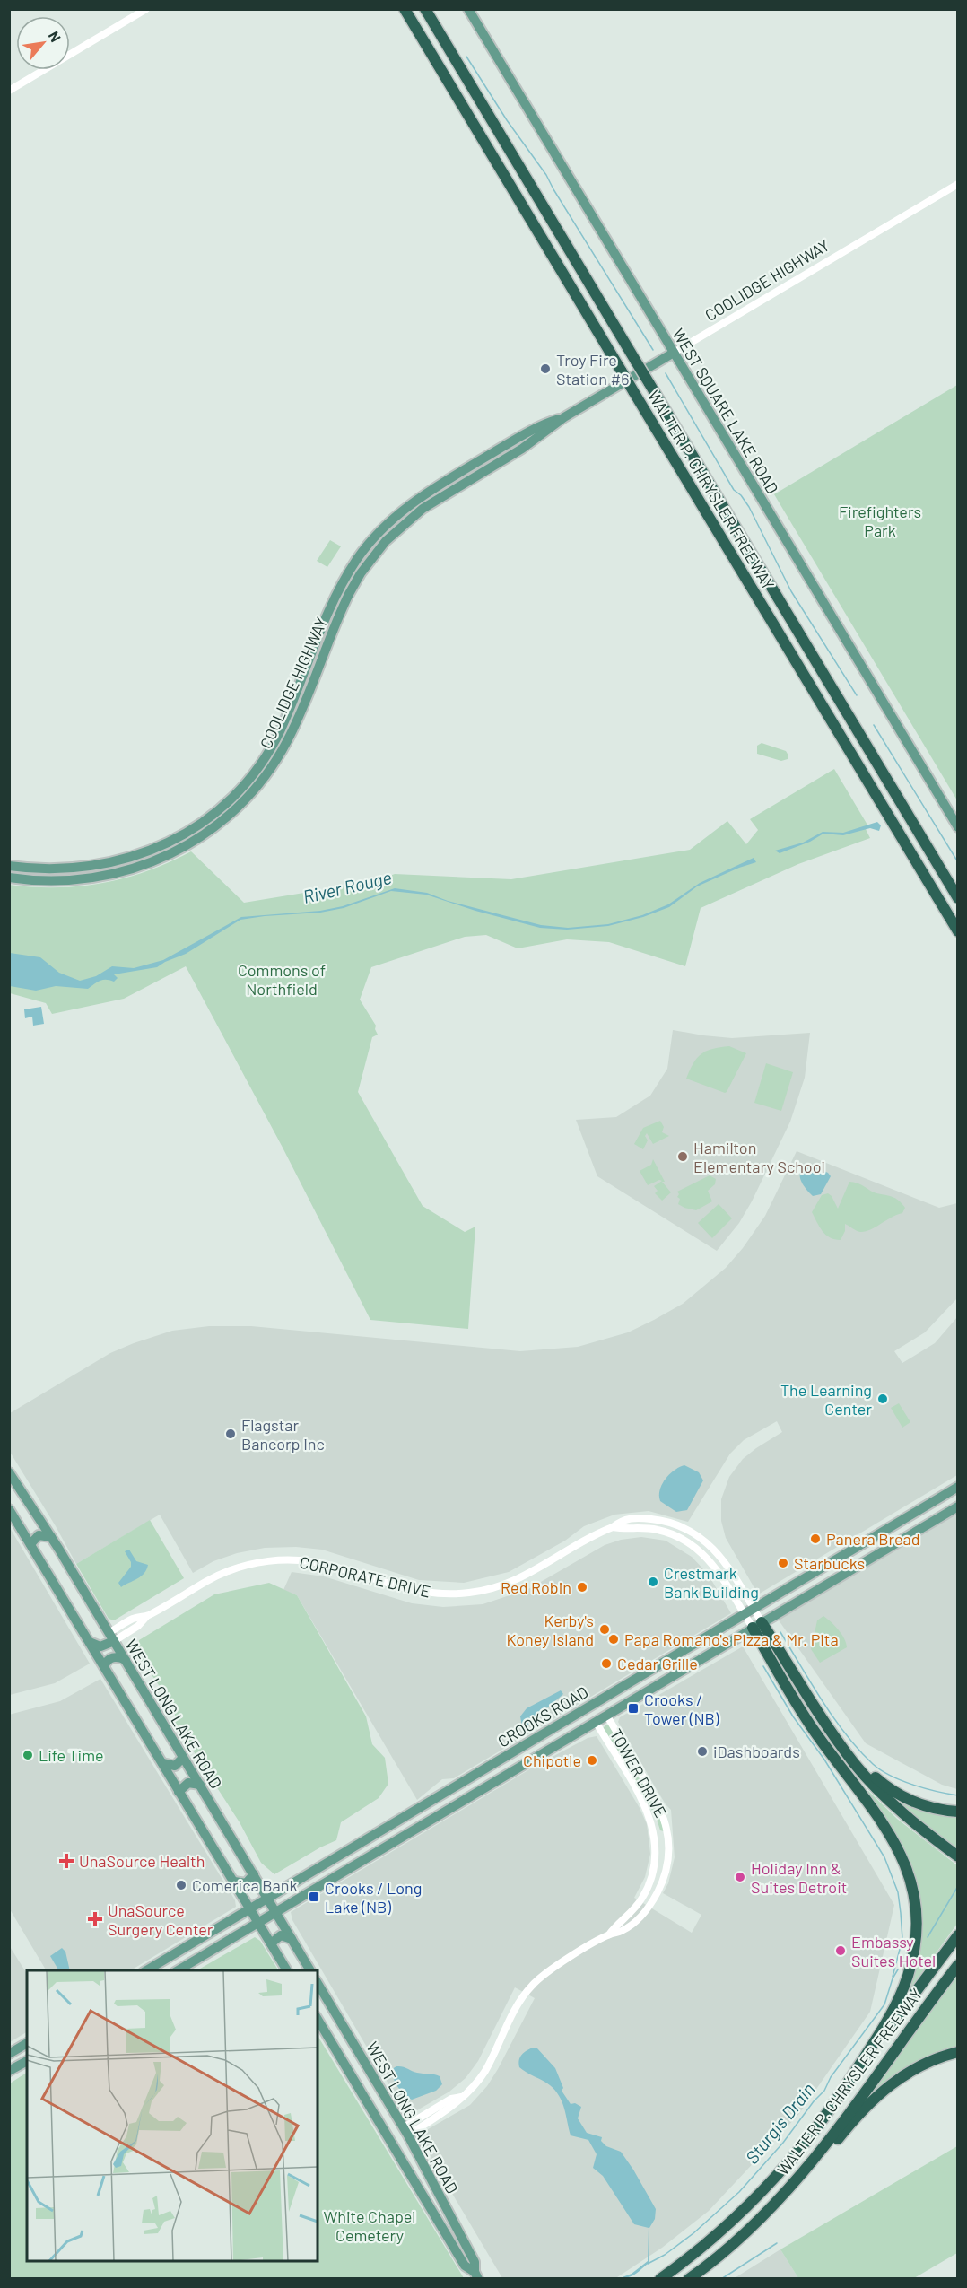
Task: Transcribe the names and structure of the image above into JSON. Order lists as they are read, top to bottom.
{
  "streets": {
    "highway": ["WALTER P. CHRYSLER FREEWAY"],
    "main road": [
      "COOLIDGE HIGHWAY",
      "WEST SQUARE LAKE ROAD",
      "WEST LONG LAKE ROAD",
      "CROOKS ROAD"
    ],
    "street": ["CORPORATE DRIVE", "TOWER DRIVE"]
  },
  "crossings": [
    ["COOLIDGE HIGHWAY", "WEST SQUARE LAKE ROAD"],
    ["CORPORATE DRIVE", "WEST LONG LAKE ROAD"],
    ["CORPORATE DRIVE", "CROOKS ROAD"],
    ["WEST LONG LAKE ROAD", "CROOKS ROAD"],
    ["WEST LONG LAKE ROAD", "TOWER DRIVE"],
    ["CROOKS ROAD", "TOWER DRIVE"]
  ],
  "water": ["River Rouge", "Sturgis Drain"],
  "parks": ["Firefighters Park", "Commons of Northfield", "White Chapel Cemetery"],
  "places": {
    "other": [
      "Troy Fire Station #6",
      "Hamilton Elementary School",
      "The Learning Center",
      "Flagstar Bancorp Inc",
      "Panera Bread",
      "Starbucks",
      "Crestmark Bank Building",
      "Red Robin",
      "Kerby's Koney Island",
      "Papa Romano's Pizza & Mr. Pita",
      "Cedar Grille",
      "iDashboards",
      "Life Time",
      "Chipotle",
      "Holiday Inn & Suites Detroit",
      "Comerica Bank",
      "Embassy Suites Hotel"
    ],
    "transit": ["Crooks / Tower (NB)", "Crooks / Long Lake (NB)"],
    "health": ["UnaSource Health", "UnaSource Surgery Center"]
  },
  "north": "top right"
}
